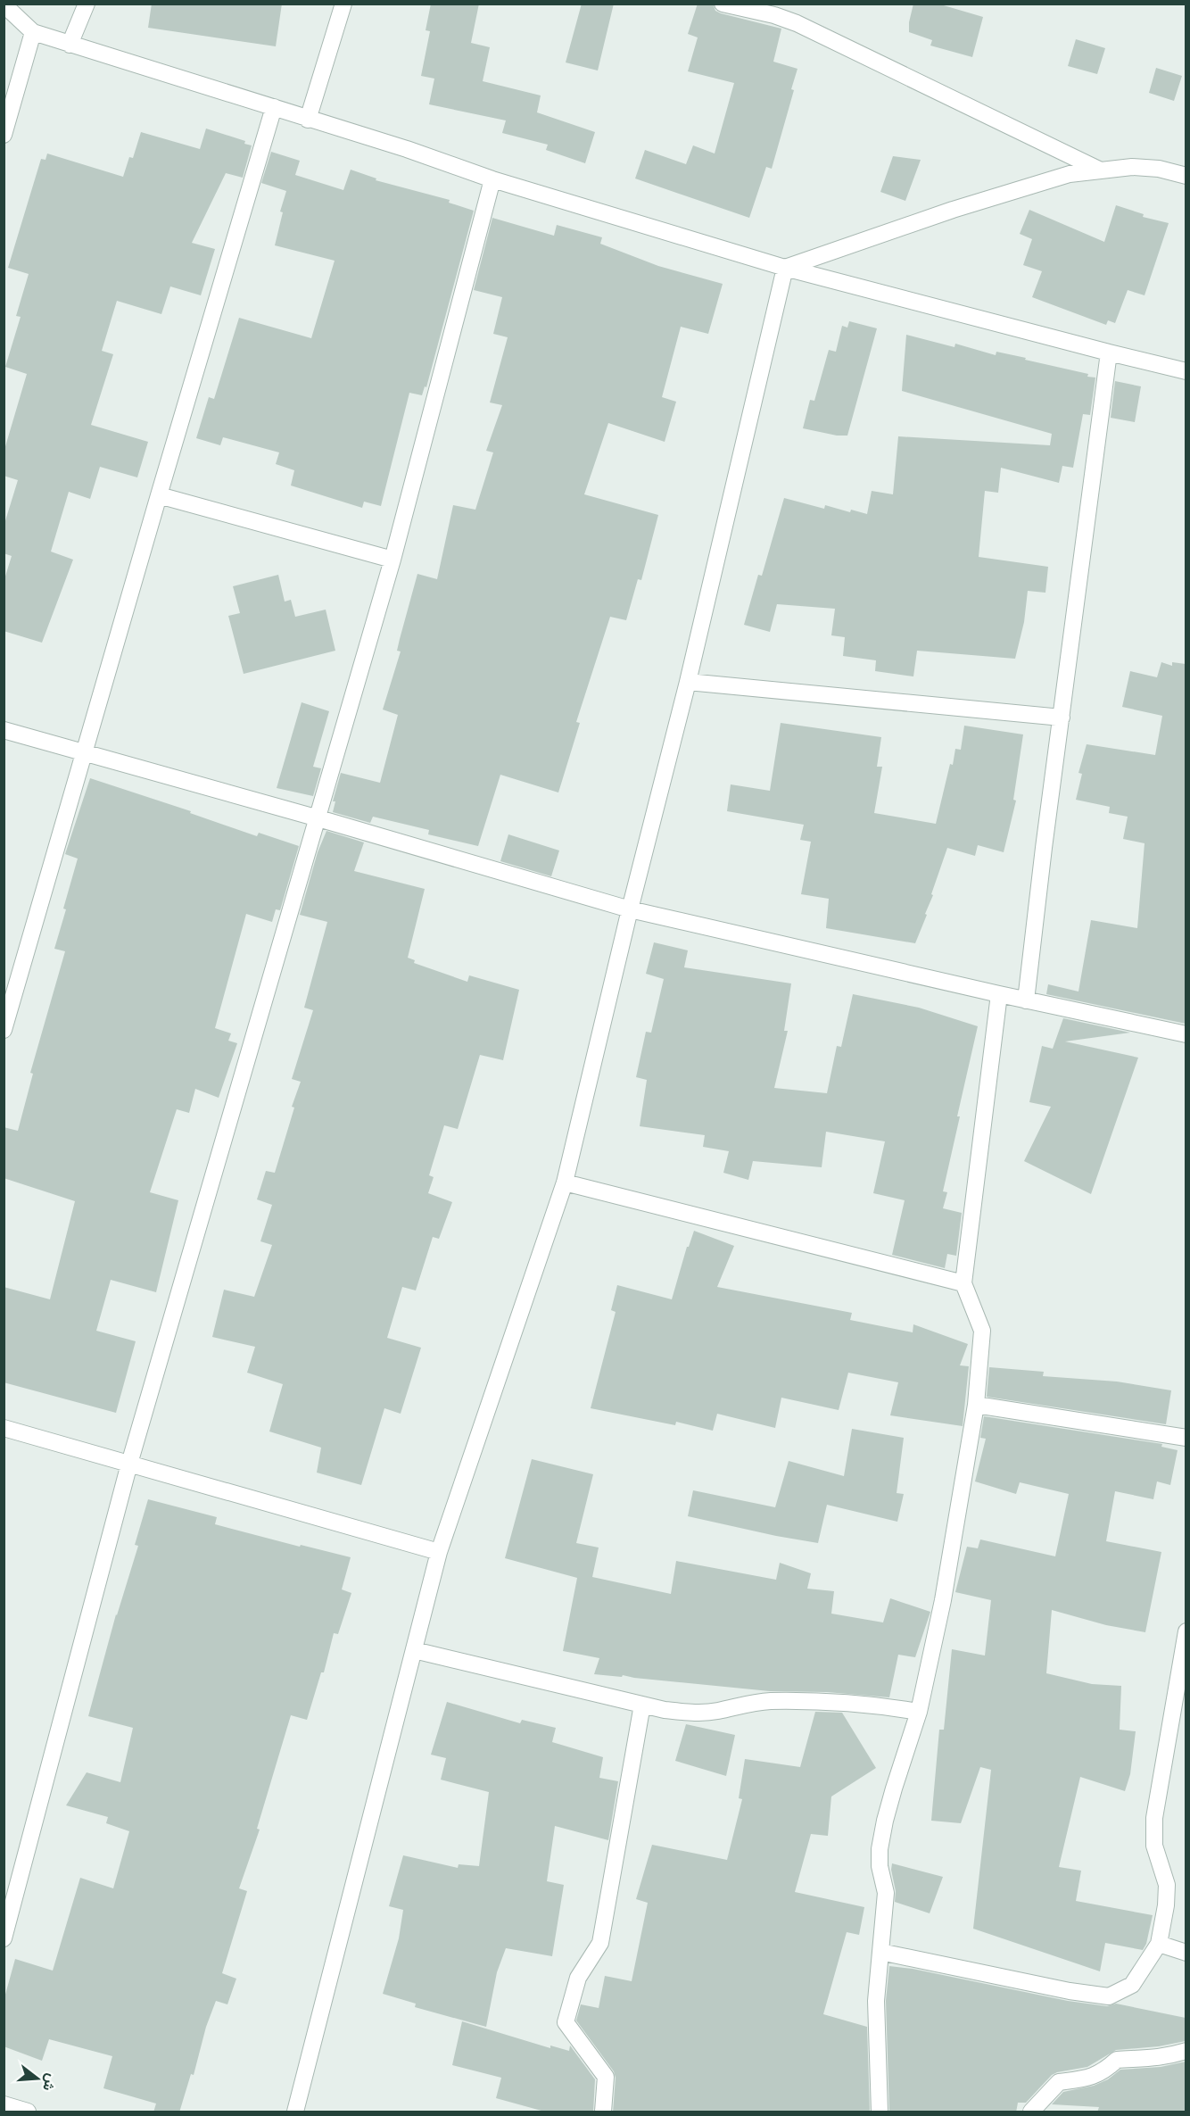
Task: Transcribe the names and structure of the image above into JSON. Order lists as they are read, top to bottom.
{
  "north": "right"
}
